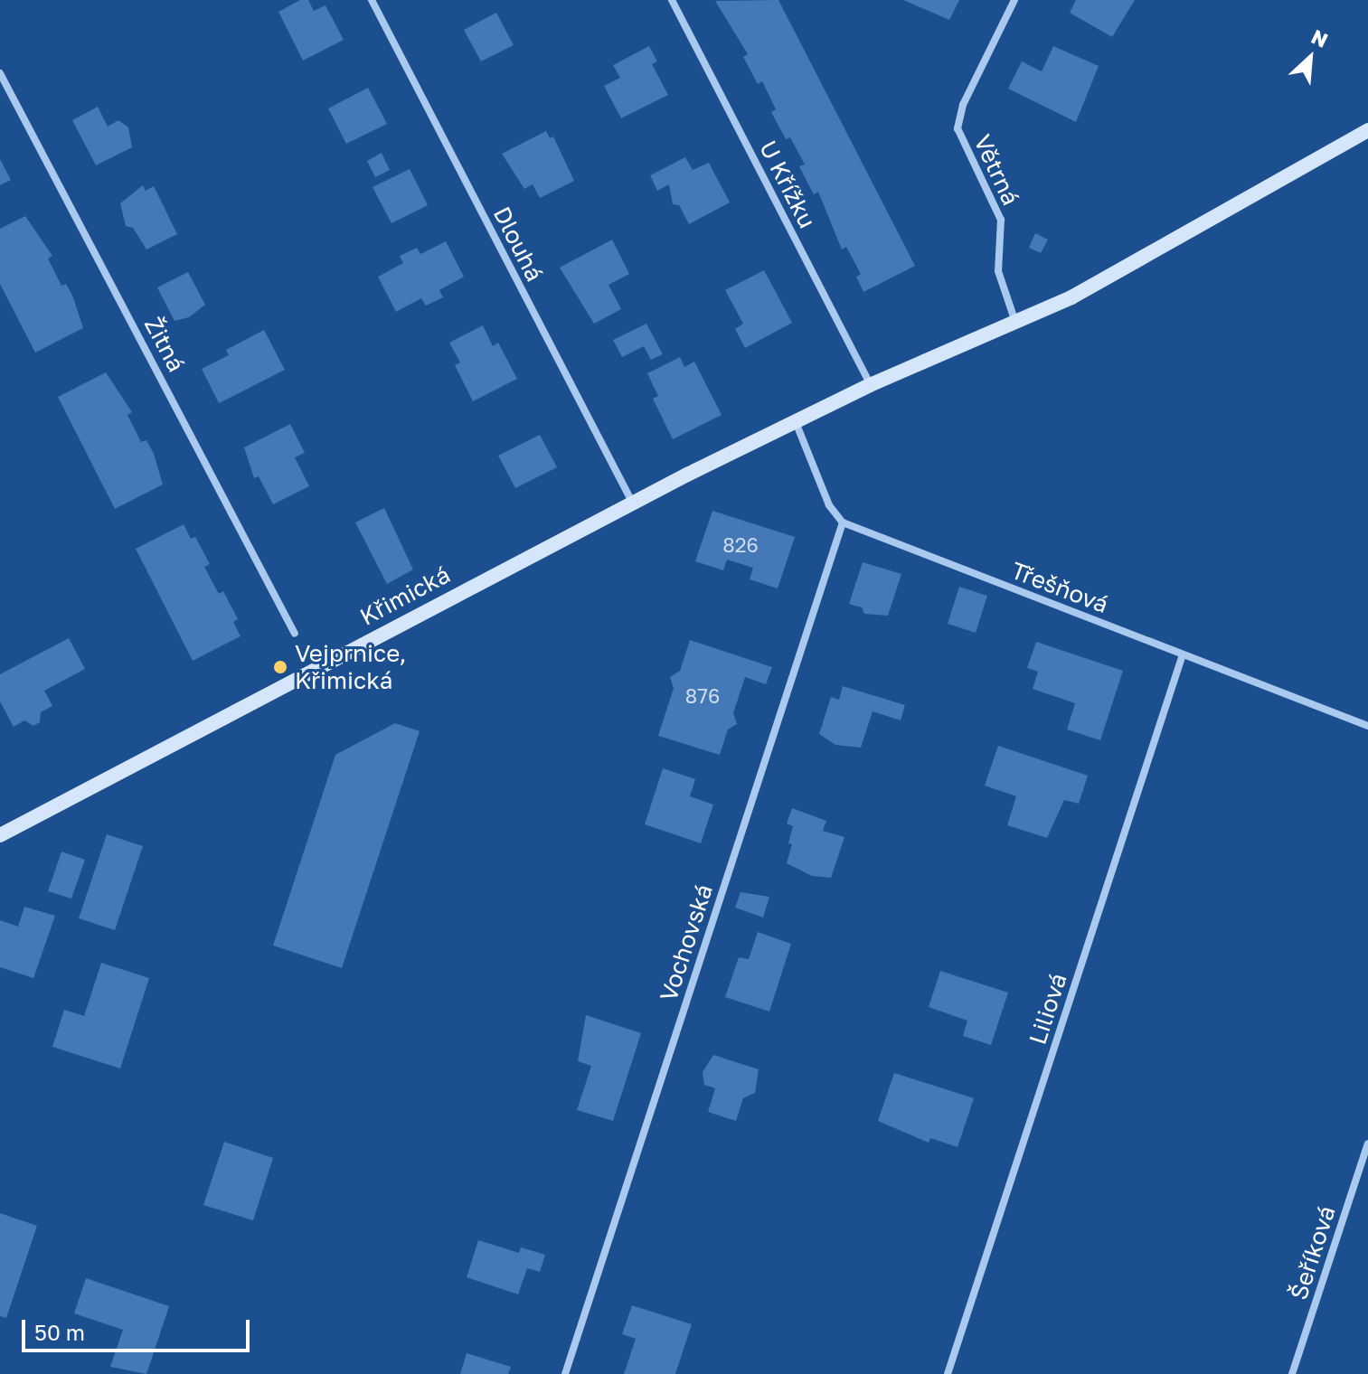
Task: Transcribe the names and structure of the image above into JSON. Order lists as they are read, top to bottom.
{
  "streets": {
    "street": [
      "Větrná",
      "U Křížku",
      "Dlouhá",
      "Žitná",
      "Třešňová",
      "Křimická",
      "Vochovská",
      "Liliová",
      "Šeříková"
    ]
  },
  "crossings": [
    ["Větrná", "Křimická"],
    ["U Křížku", "Křimická"],
    ["Dlouhá", "Křimická"],
    ["Třešňová", "Vochovská"],
    ["Třešňová", "Liliová"]
  ],
  "places": ["Vejprnice, Křimická"],
  "house_numbers": ["826", "876"],
  "scale_bar": "50 m",
  "north": "top right"
}
